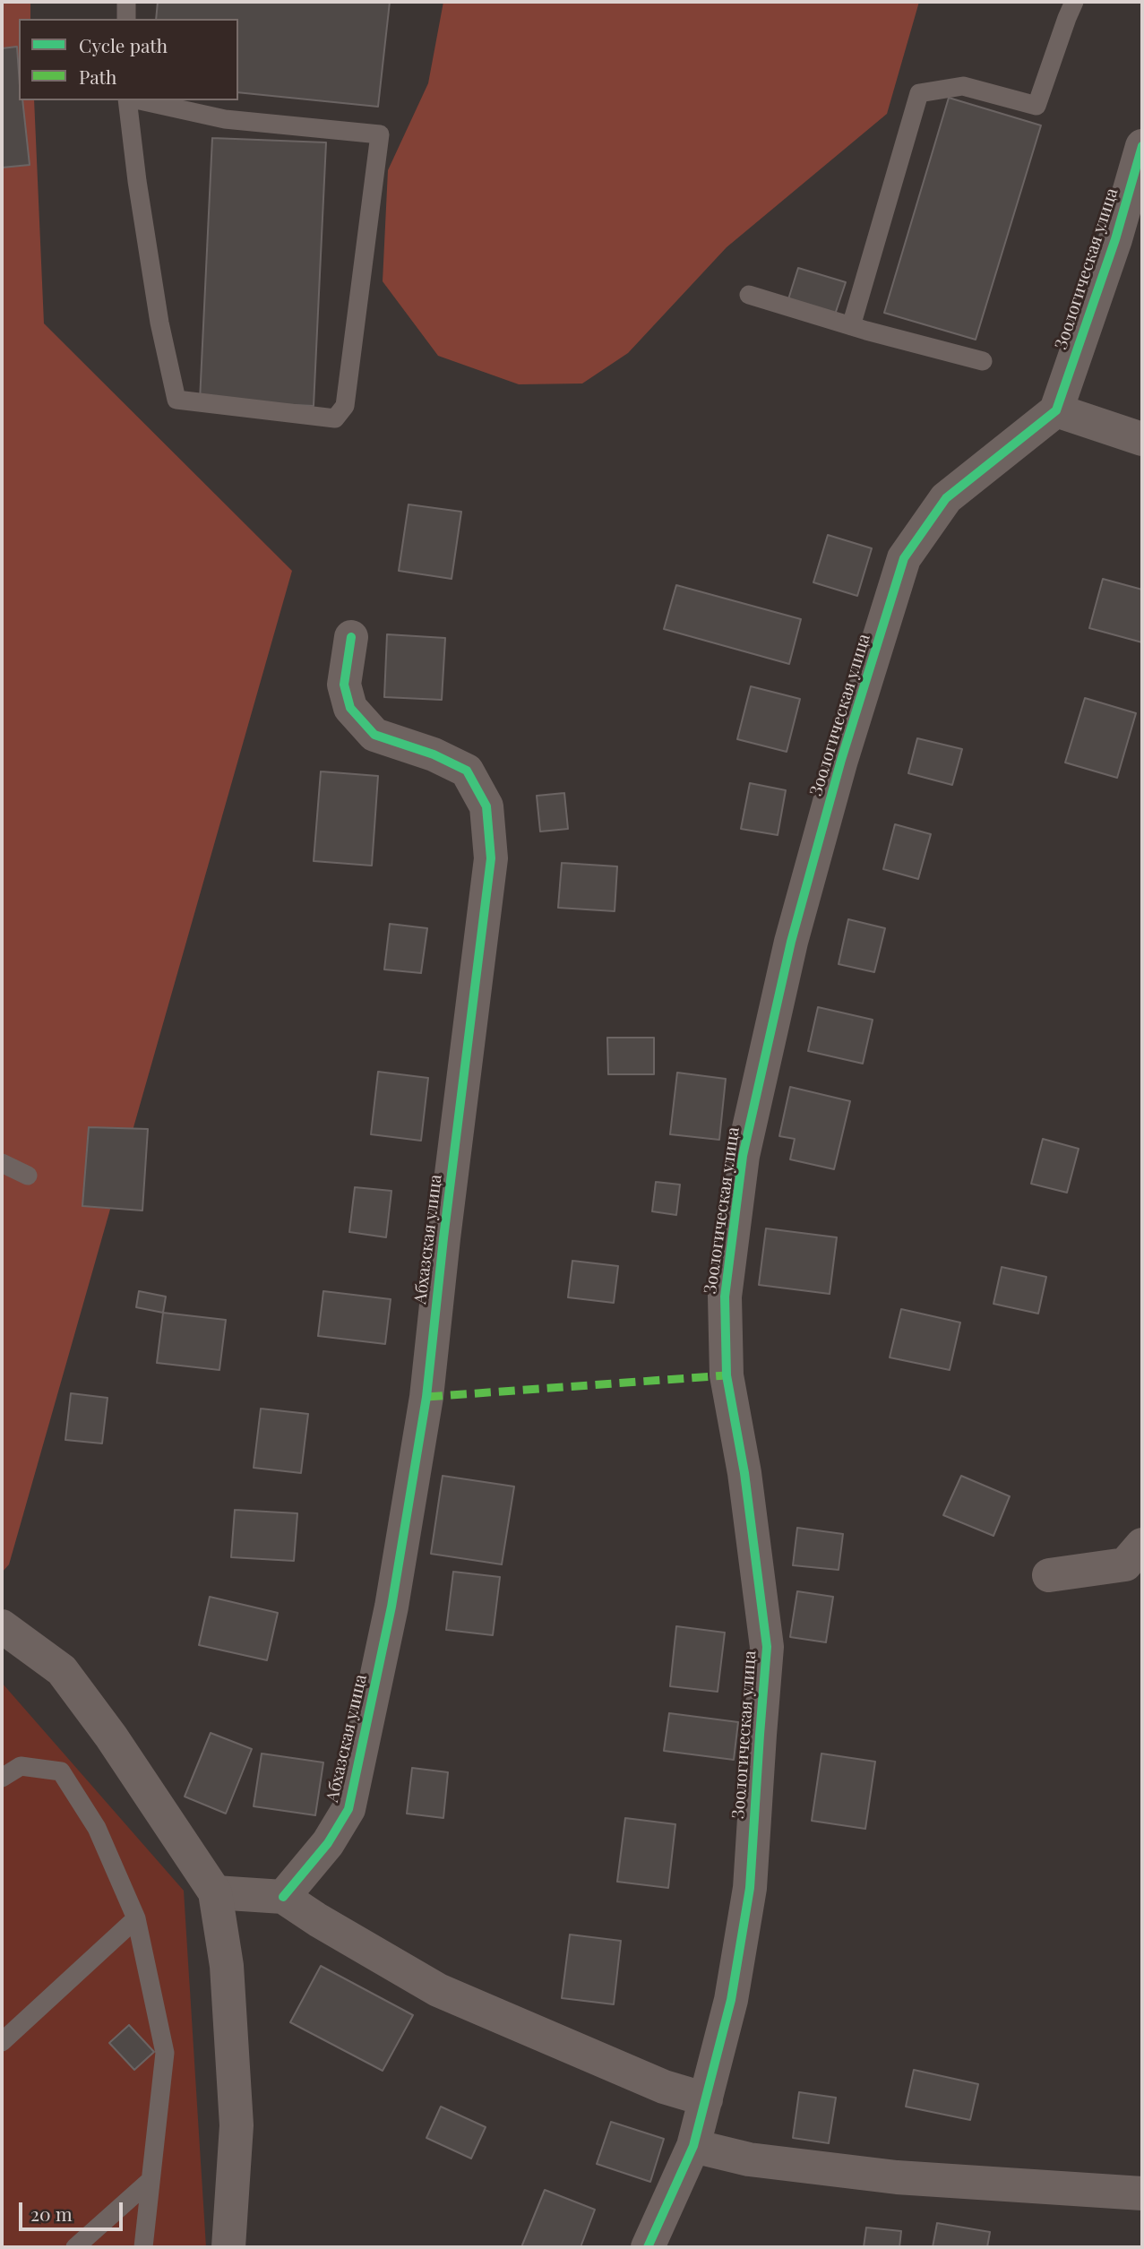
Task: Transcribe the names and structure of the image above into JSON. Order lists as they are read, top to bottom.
{
  "streets": {
    "street": ["Зоологическая улица", "Абхазская улица"]
  },
  "legend": ["Cycle path", "Path"],
  "scale_bar": "20 m"
}
